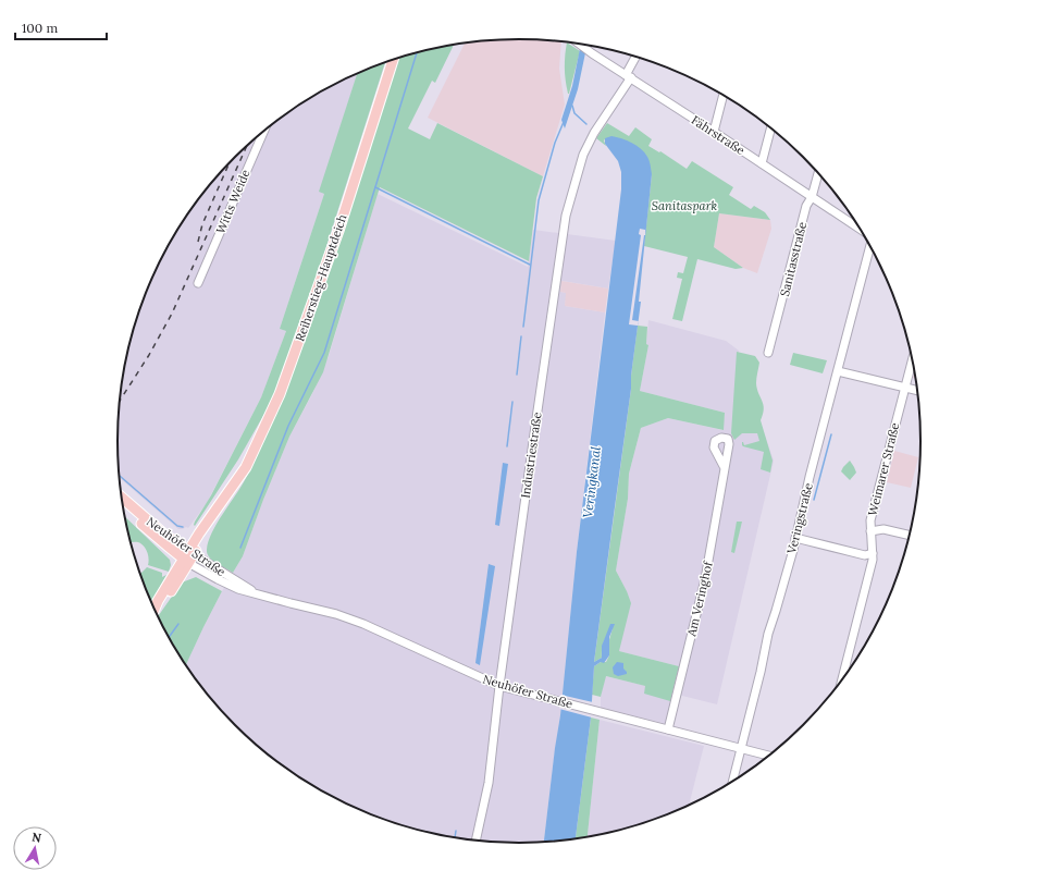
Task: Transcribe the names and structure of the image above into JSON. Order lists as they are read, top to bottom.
{
  "streets": {
    "main road": ["Reiherstieg-Hauptdeich", "Neuhöfer Straße"],
    "street": [
      "Fährstraße",
      "Witts Weide",
      "Sanitasstraße",
      "Industriestraße",
      "Weimarer Straße",
      "Veringstraße",
      "Am Veringhof"
    ]
  },
  "crossings": [
    ["Fährstraße", "Sanitasstraße"],
    ["Fährstraße", "Industriestraße"],
    ["Reiherstieg-Hauptdeich", "Neuhöfer Straße"],
    ["Industriestraße", "Neuhöfer Straße"],
    ["Veringstraße", "Neuhöfer Straße"],
    ["Neuhöfer Straße", "Am Veringhof"]
  ],
  "water": ["Veringkanal"],
  "parks": ["Sanitaspark"],
  "scale_bar": "100 m",
  "north": "top"
}
